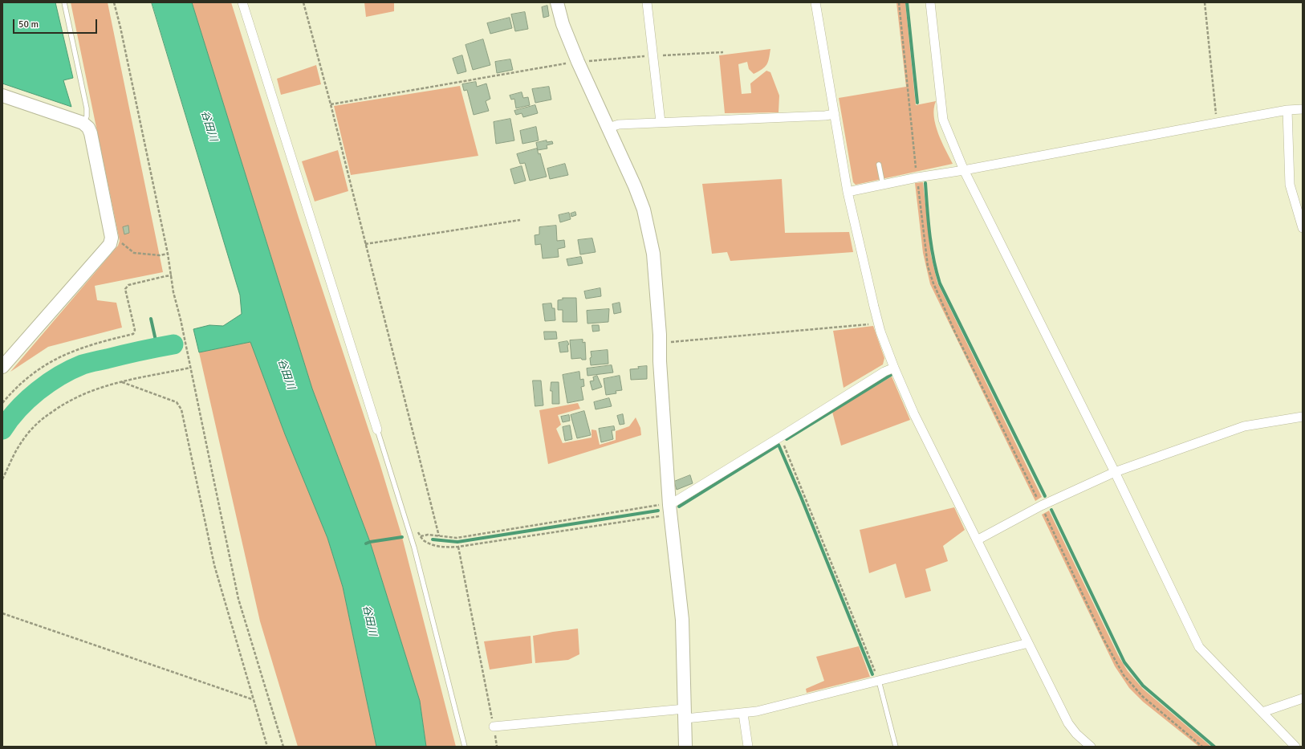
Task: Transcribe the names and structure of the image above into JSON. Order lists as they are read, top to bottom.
{
  "water": ["谷田川"],
  "scale_bar": "50 m"
}
